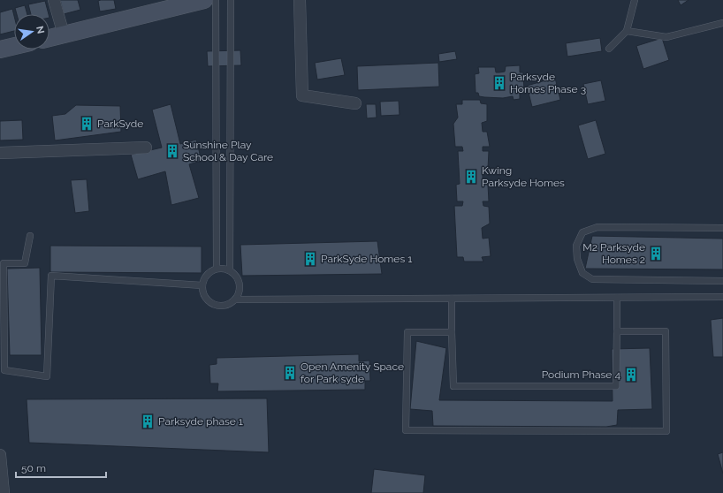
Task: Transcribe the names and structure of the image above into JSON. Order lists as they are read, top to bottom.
{
  "places": {
    "building": [
      "Parksyde Homes Phase 3",
      "ParkSyde",
      "Sunshine Play School & Day Care",
      "Kwing Parksyde Homes",
      "M2 Parksyde Homes 2",
      "ParkSyde Homes 1",
      "Open Amenity Space for Park syde",
      "Podium Phase 4",
      "Parksyde phase 1"
    ]
  },
  "scale_bar": "50 m",
  "north": "right"
}
